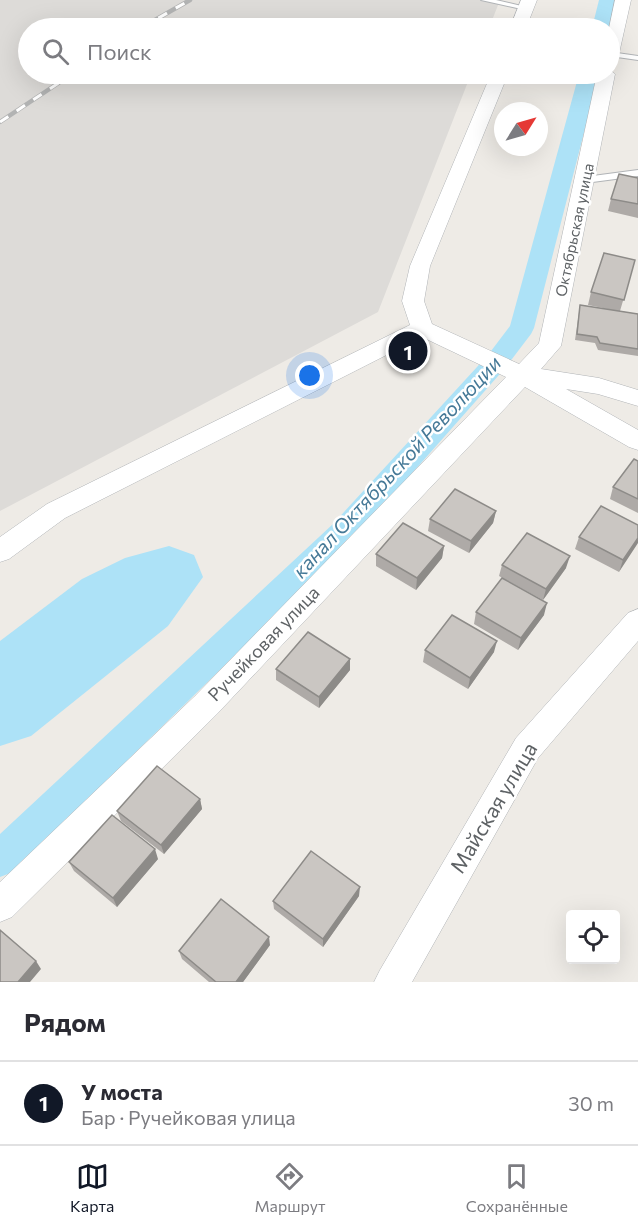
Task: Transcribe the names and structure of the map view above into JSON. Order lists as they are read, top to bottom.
{
  "streets": {
    "street": ["Октябрьская улица", "Ручейковая улица", "Майская улица"]
  },
  "crossings": [
    ["Октябрьская улица", "Ручейковая улица"]
  ],
  "water": ["канал Октябрьской Революции"],
  "north": "top right",
  "page": {
    "search": "Поиск",
    "pins": "1",
    "heading": "Рядом",
    "list": [
      {
        "mark": "1",
        "name": "У моста",
        "note": "Бар · Ручейковая улица",
        "value": "30 m"
      }
    ],
    "nav": ["Карта", "Маршрут", "Сохранённые"]
  }
}
